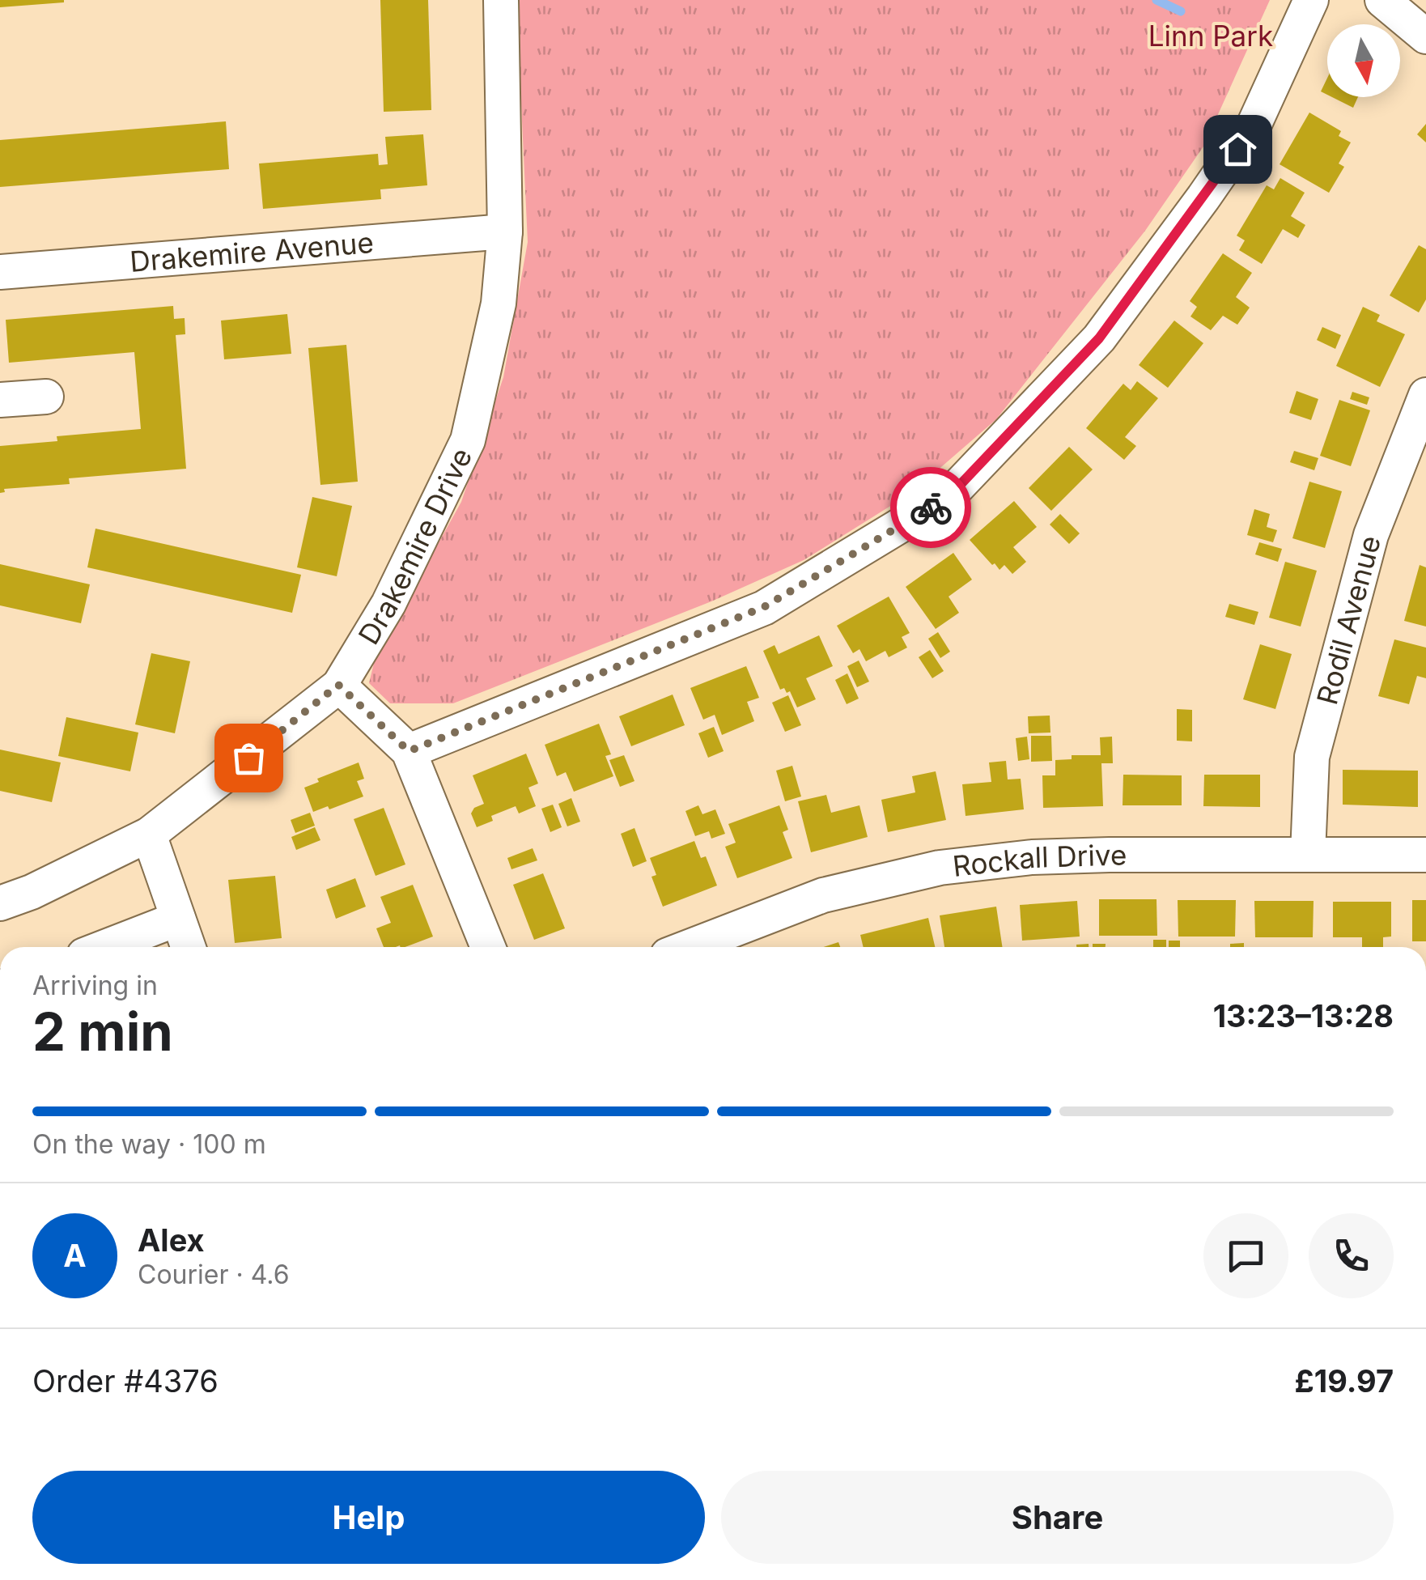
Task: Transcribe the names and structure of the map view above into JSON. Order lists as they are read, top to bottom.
{
  "streets": {
    "street": [
      "Drakemire Avenue",
      "Drakemire Drive",
      "Rodil Avenue",
      "Rockall Drive"
    ]
  },
  "crossings": [
    ["Drakemire Avenue", "Drakemire Drive"],
    ["Rodil Avenue", "Rockall Drive"]
  ],
  "parks": ["Linn Park"],
  "north": "bottom",
  "page": {
    "heading": ["2 min", "Arriving in", "13:23–13:28"],
    "panel": [
      "Alex",
      "Courier · 4.6",
      "Order #4376",
      "£19.97"
    ],
    "bar": "On the way · 100 m",
    "round": "A",
    "buttons": ["Help", "Share"]
  }
}
